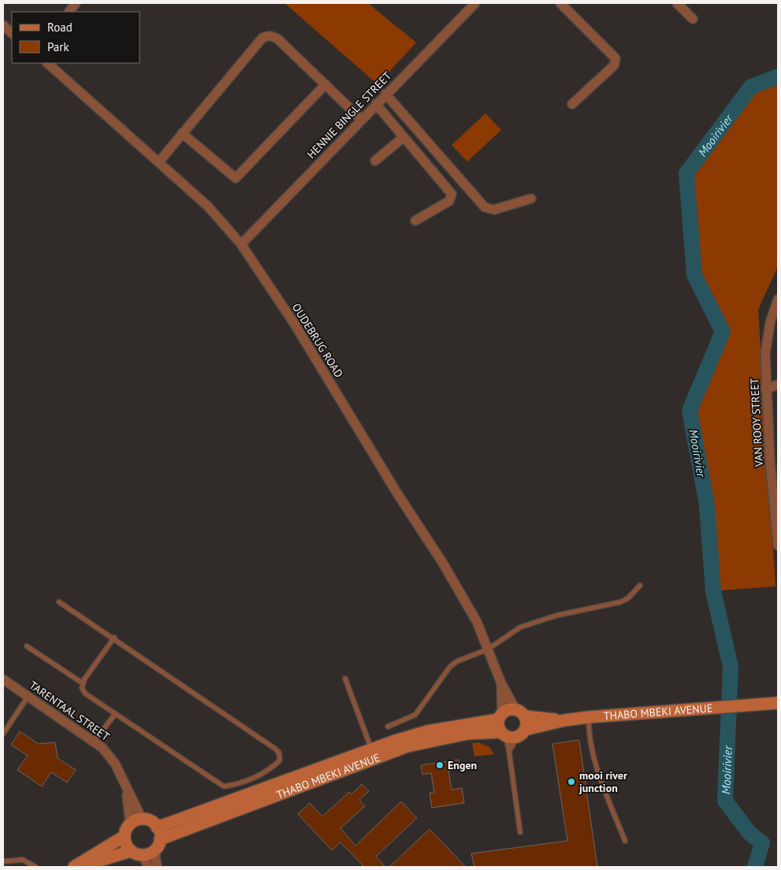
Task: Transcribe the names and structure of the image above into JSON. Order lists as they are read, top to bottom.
{
  "streets": {
    "main road": ["THABO MBEKI AVENUE"],
    "street": [
      "HENNIE BINGLE STREET",
      "OUDEBRUG ROAD",
      "VAN ROOY STREET",
      "TARENTAAL STREET"
    ]
  },
  "crossings": [
    ["HENNIE BINGLE STREET", "OUDEBRUG ROAD"],
    ["OUDEBRUG ROAD", "THABO MBEKI AVENUE"],
    ["TARENTAAL STREET", "THABO MBEKI AVENUE"]
  ],
  "water": ["Mooirivier"],
  "places": ["Engen", "mooi river junction"],
  "legend": ["Road", "Park"]
}
